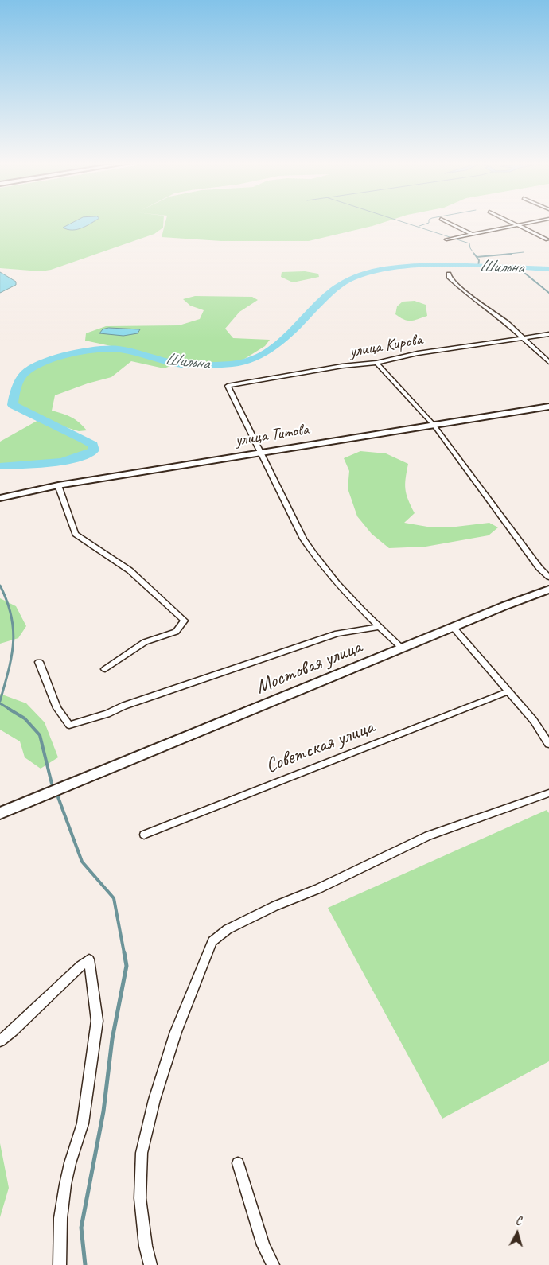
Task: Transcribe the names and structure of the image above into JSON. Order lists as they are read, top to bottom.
{
  "streets": {
    "street": [
      "улица Кирова",
      "улица Титова",
      "Мостовая улица",
      "Советская улица"
    ]
  },
  "water": ["Шильна"],
  "north": "top"
}
